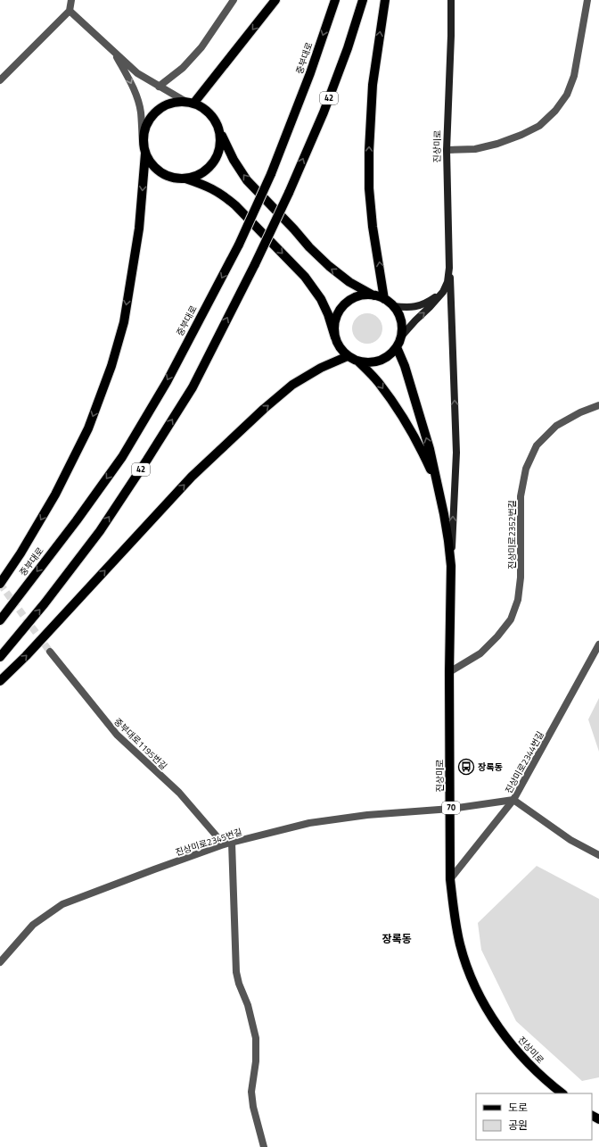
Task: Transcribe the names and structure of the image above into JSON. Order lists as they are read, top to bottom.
{
  "streets": {
    "main road": [
      "중부대로",
      "42",
      "진상미로",
      "70"
    ],
    "street": [
      "진상미로2352번길",
      "중부대로1195번길",
      "진상미로2344번길",
      "진상미로2345번길"
    ]
  },
  "crossings": [
    ["진상미로", "진상미로2352번길"],
    ["진상미로", "진상미로2344번길"],
    ["진상미로", "진상미로2345번길"],
    ["중부대로1195번길", "진상미로2345번길"],
    ["진상미로2344번길", "진상미로2345번길"]
  ],
  "districts": ["장록동"],
  "places": {
    "bus stop": ["장록동"]
  },
  "legend": ["도로", "공원"]
}
